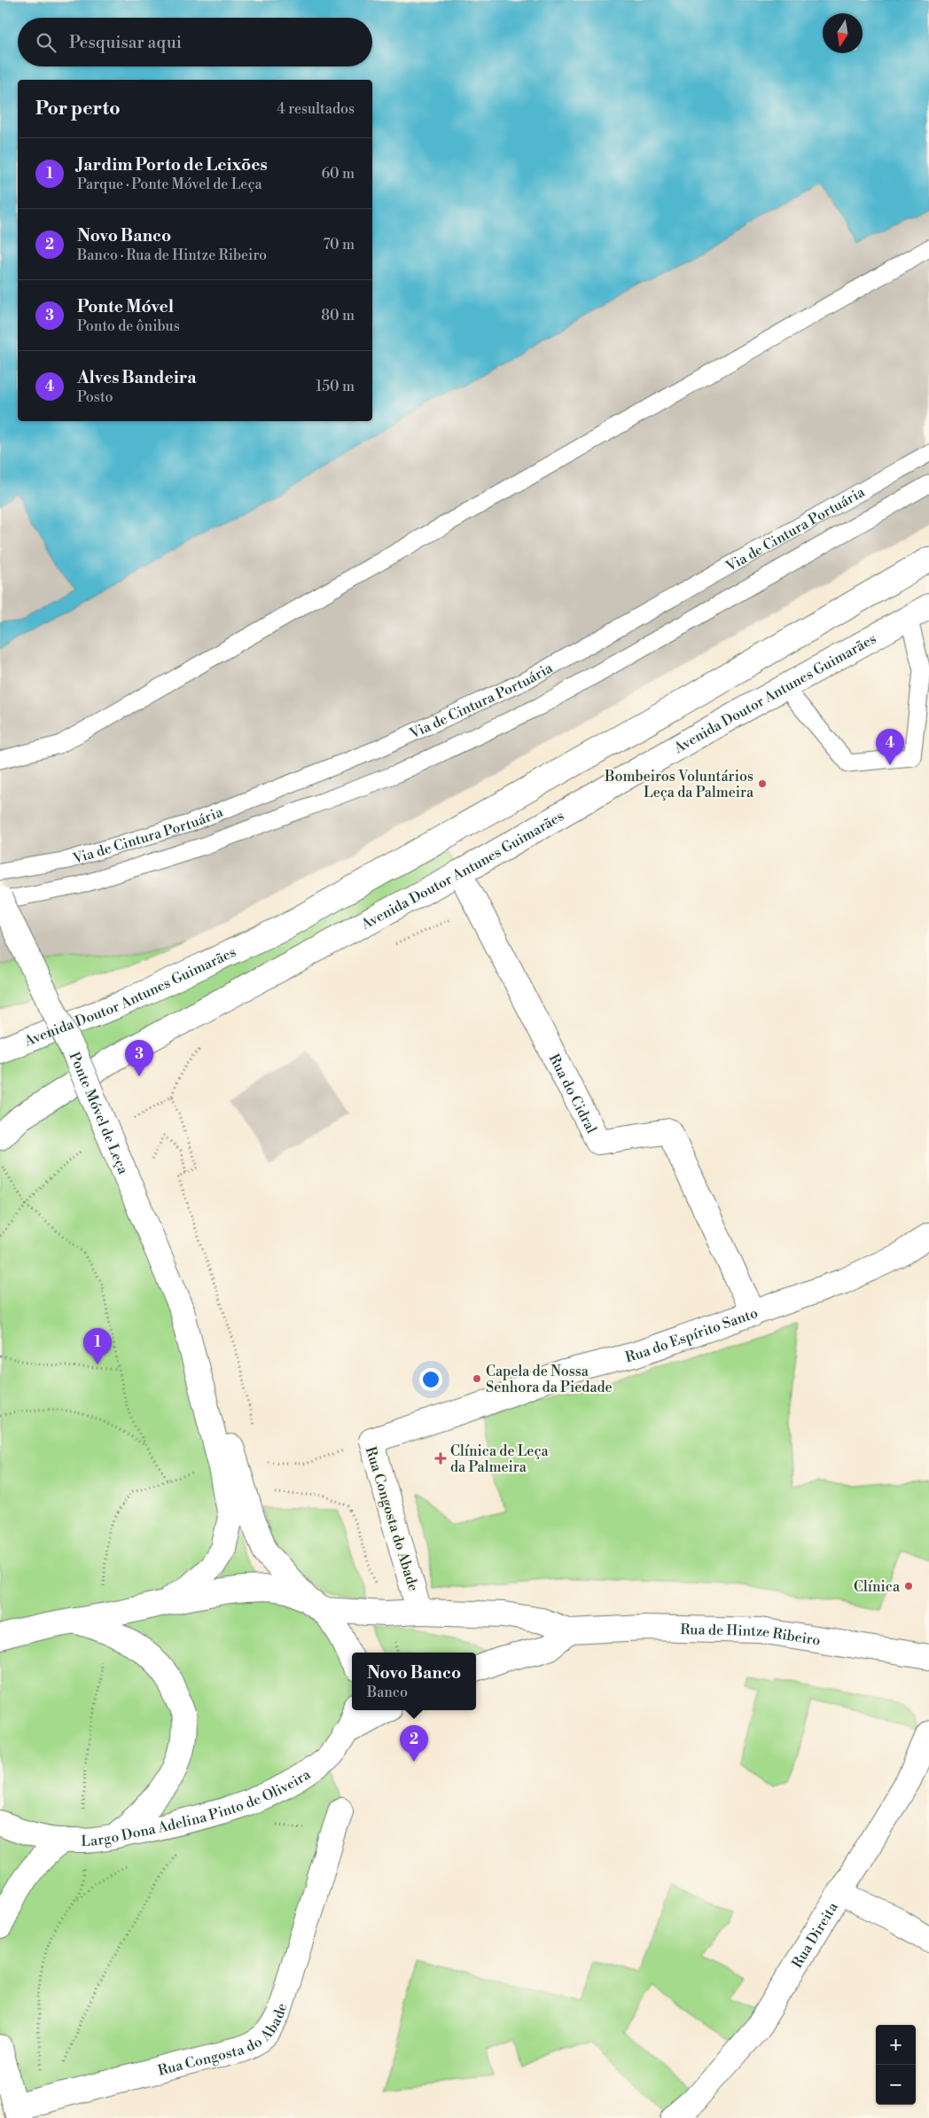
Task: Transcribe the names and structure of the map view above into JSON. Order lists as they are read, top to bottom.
{
  "streets": {
    "main road": [
      "Avenida Doutor Antunes Guimarães",
      "Rua do Cidral",
      "Ponte Móvel de Leça",
      "Rua do Espírito Santo",
      "Rua Congosta do Abade",
      "Rua de Hintze Ribeiro",
      "Largo Dona Adelina Pinto de Oliveira",
      "Rua Direita"
    ],
    "lane": ["Via de Cintura Portuária"]
  },
  "crossings": [
    ["Via de Cintura Portuária", "Ponte Móvel de Leça"],
    ["Avenida Doutor Antunes Guimarães", "Rua do Cidral"],
    ["Rua do Cidral", "Rua do Espírito Santo"],
    ["Rua do Espírito Santo", "Rua Congosta do Abade"],
    ["Rua Congosta do Abade", "Rua de Hintze Ribeiro"]
  ],
  "places": {
    "other": ["Bombeiros Voluntários Leça da Palmeira", "Capela de Nossa Senhora da Piedade", "Clínica"],
    "health": ["Clínica de Leça da Palmeira"]
  },
  "north": "bottom",
  "page": {
    "search": "Pesquisar aqui",
    "heading": ["Por perto", "4 resultados"],
    "list": [
      {
        "mark": "1",
        "name": "Jardim Porto de Leixões",
        "note": "Parque · Ponte Móvel de Leça",
        "value": "60 m"
      },
      {
        "mark": "2",
        "name": "Novo Banco",
        "note": "Banco · Rua de Hintze Ribeiro",
        "value": "70 m"
      },
      {
        "mark": "3",
        "name": "Ponte Móvel",
        "note": "Ponto de ônibus",
        "value": "80 m"
      },
      {
        "mark": "4",
        "name": "Alves Bandeira",
        "note": "Posto",
        "value": "150 m"
      }
    ],
    "pins": [
      "4",
      "3",
      "1",
      "2"
    ],
    "popup": ["Novo Banco", "Banco"],
    "map_buttons": ["+", "−"]
  }
}
